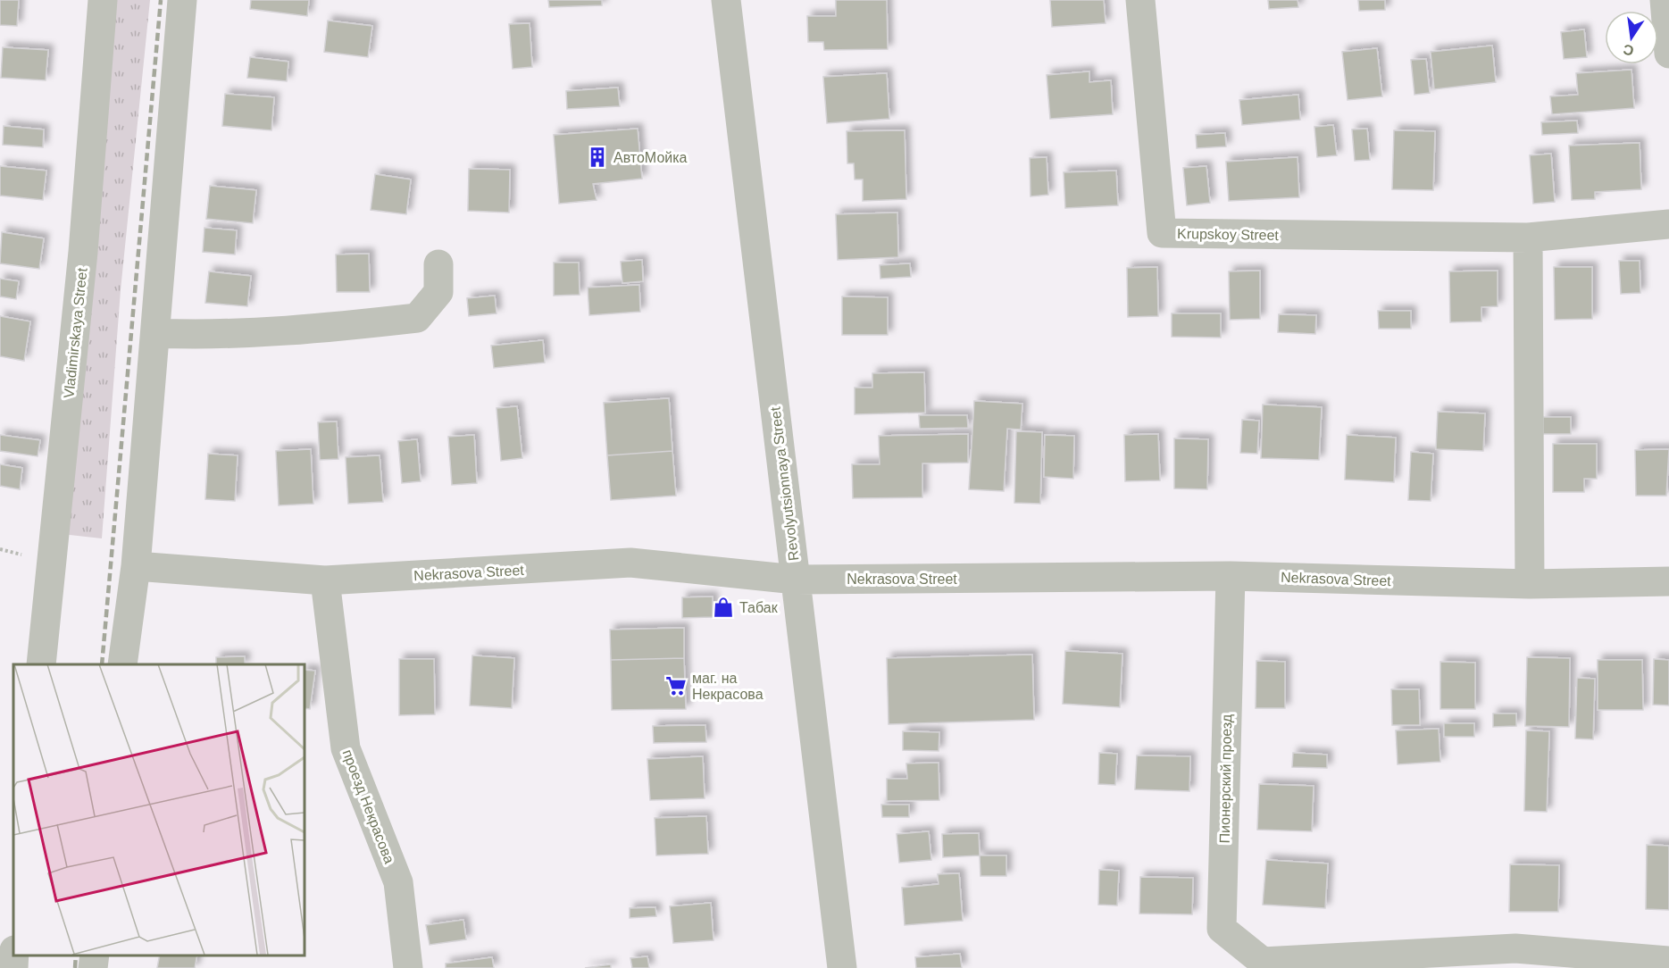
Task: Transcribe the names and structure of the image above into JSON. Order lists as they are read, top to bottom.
{
  "streets": {
    "street": [
      "Krupskoy Street",
      "Vladimirskaya Street",
      "Revolyutsionnaya Street",
      "Nekrasova Street",
      "Пионерский проезд",
      "проезд Некрасова"
    ]
  },
  "crossings": [
    ["Revolyutsionnaya Street", "Nekrasova Street"],
    ["Nekrasova Street", "Пионерский проезд"],
    ["Nekrasova Street", "проезд Некрасова"]
  ],
  "places": {
    "building": ["АвтоМойка"],
    "shop": ["Табак"],
    "supermarket": ["маг. на Некрасова"]
  },
  "north": "bottom"
}
